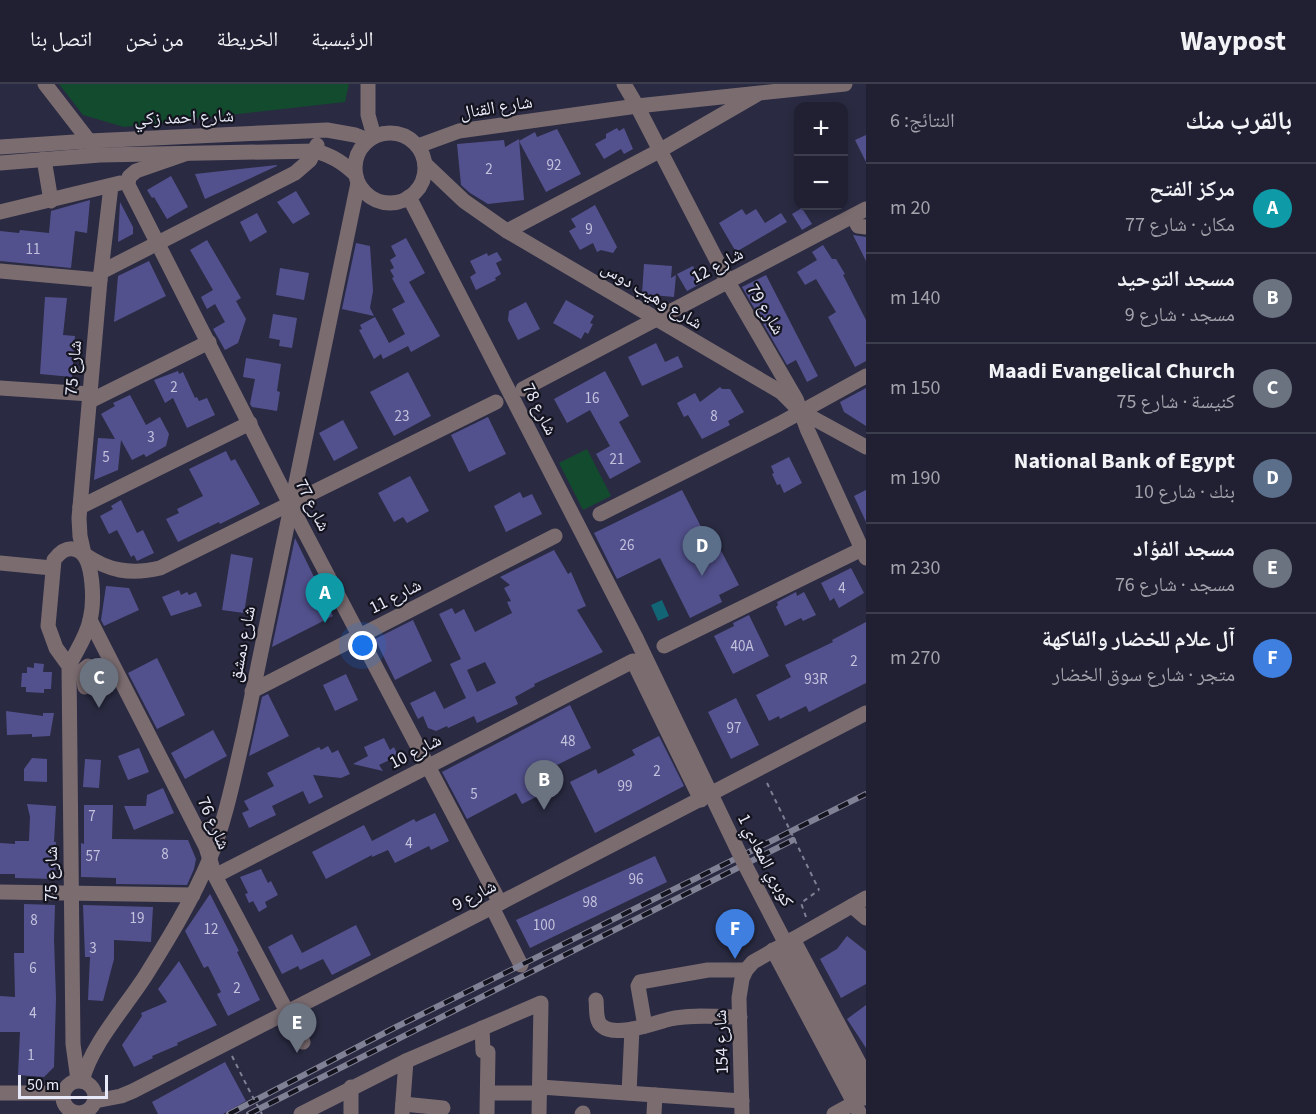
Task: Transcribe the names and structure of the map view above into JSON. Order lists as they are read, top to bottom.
{
  "streets": {
    "street": [
      "شارع القنال",
      "شارع احمد زكي",
      "شارع 12",
      "شارع وهيب دوس",
      "شارع 79",
      "شارع 75",
      "شارع 78",
      "شارع 77",
      "شارع 11",
      "شارع دمشق",
      "شارع 10",
      "شارع 76",
      "كوبري المعادي 1",
      "شارع 9",
      "شارع 154"
    ]
  },
  "crossings": [
    ["شارع القنال", "شارع احمد زكي"],
    ["شارع القنال", "شارع وهيب دوس"],
    ["شارع القنال", "شارع 79"],
    ["شارع القنال", "شارع 78"],
    ["شارع القنال", "شارع دمشق"],
    ["شارع احمد زكي", "شارع وهيب دوس"],
    ["شارع احمد زكي", "شارع 78"],
    ["شارع احمد زكي", "شارع دمشق"],
    ["شارع 12", "شارع وهيب دوس"],
    ["شارع 12", "شارع 79"],
    ["شارع وهيب دوس", "شارع 79"],
    ["شارع وهيب دوس", "شارع 78"],
    ["شارع وهيب دوس", "شارع دمشق"],
    ["شارع 75", "شارع دمشق"],
    ["شارع 75", "شارع 76"],
    ["شارع 75", "شارع 9"],
    ["شارع 78", "شارع دمشق"],
    ["شارع 78", "كوبري المعادي 1"],
    ["شارع 77", "شارع 11"],
    ["شارع 77", "شارع دمشق"],
    ["شارع 77", "شارع 10"],
    ["شارع 77", "شارع 9"],
    ["شارع 11", "شارع دمشق"],
    ["شارع دمشق", "شارع 76"],
    ["شارع دمشق", "شارع 9"],
    ["شارع 10", "شارع 76"],
    ["شارع 10", "شارع 9"],
    ["شارع 76", "شارع 9"]
  ],
  "house_numbers": [
    "92",
    "2",
    "9",
    "11",
    "2",
    "16",
    "23",
    "8",
    "3",
    "5",
    "21",
    "26",
    "4",
    "40A",
    "2",
    "93R",
    "97",
    "48",
    "2",
    "99",
    "5",
    "7",
    "4",
    "8",
    "57",
    "96",
    "98",
    "19",
    "8",
    "100",
    "12",
    "3",
    "6",
    "2",
    "4",
    "1"
  ],
  "scale_bar": "50 m",
  "page": {
    "header": "Waypost",
    "nav": [
      "الرئيسية",
      "الخريطة",
      "من نحن",
      "اتصل بنا"
    ],
    "heading": ["بالقرب منك", "النتائج: 6"],
    "map_buttons": ["+", "−"],
    "list": [
      {
        "mark": "A",
        "name": "مركز الفتح",
        "note": "مكان · شارع 77",
        "value": "20 m"
      },
      {
        "mark": "B",
        "name": "مسجد التوحيد",
        "note": "مسجد · شارع 9",
        "value": "140 m"
      },
      {
        "mark": "C",
        "name": "Maadi Evangelical Church",
        "note": "كنيسة · شارع 75",
        "value": "150 m"
      },
      {
        "mark": "D",
        "name": "National Bank of Egypt",
        "note": "بنك · شارع 10",
        "value": "190 m"
      },
      {
        "mark": "E",
        "name": "مسجد الفؤاد",
        "note": "مسجد · شارع 76",
        "value": "230 m"
      },
      {
        "mark": "F",
        "name": "آل علام للخضار والفاكهة",
        "note": "متجر · شارع سوق الخضار",
        "value": "270 m"
      }
    ],
    "pins": [
      "D",
      "A",
      "C",
      "B",
      "F",
      "E"
    ],
    "scale": "50 m"
  }
}
